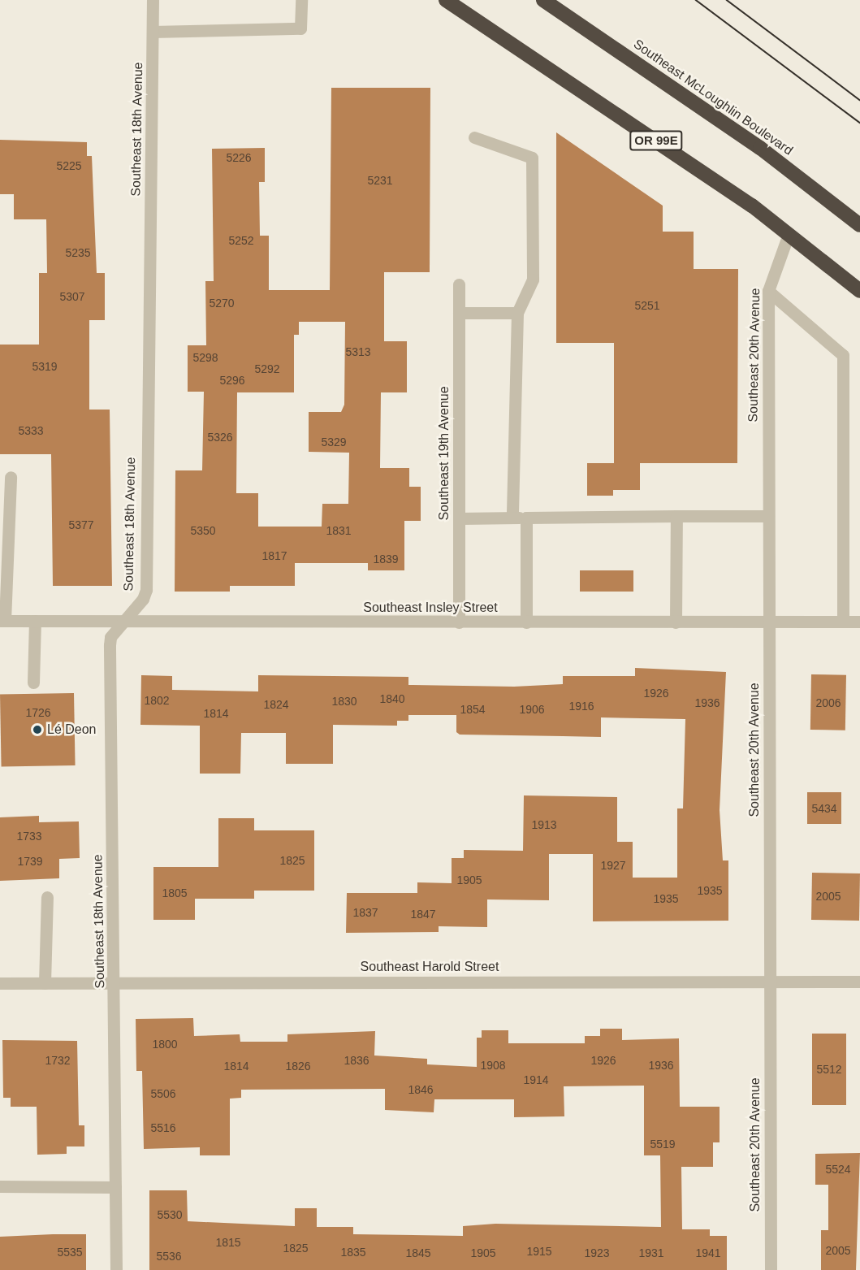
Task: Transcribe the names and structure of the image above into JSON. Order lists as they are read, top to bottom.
{
  "streets": {
    "highway": ["Southeast McLoughlin Boulevard", "OR 99E"],
    "street": [
      "Southeast 18th Avenue",
      "Southeast 20th Avenue",
      "Southeast 19th Avenue",
      "Southeast Insley Street",
      "Southeast Harold Street"
    ]
  },
  "crossings": [
    ["Southeast 18th Avenue", "Southeast Insley Street"],
    ["Southeast 18th Avenue", "Southeast Harold Street"],
    ["OR 99E", "Southeast 20th Avenue"],
    ["Southeast 20th Avenue", "Southeast Insley Street"],
    ["Southeast 20th Avenue", "Southeast Harold Street"],
    ["Southeast 19th Avenue", "Southeast Insley Street"]
  ],
  "places": ["Lé Deon"],
  "house_numbers": [
    "5226",
    "5225",
    "5231",
    "5252",
    "5235",
    "5307",
    "5270",
    "5251",
    "5313",
    "5298",
    "5319",
    "5292",
    "5296",
    "5333",
    "5326",
    "5329",
    "5377",
    "5350",
    "1831",
    "1817",
    "1839",
    "1926",
    "1840",
    "1802",
    "1830",
    "1936",
    "2006",
    "1824",
    "1916",
    "1854",
    "1906",
    "1726",
    "1814",
    "5434",
    "1913",
    "1733",
    "1825",
    "1739",
    "1927",
    "1905",
    "1935",
    "1805",
    "2005",
    "1935",
    "1837",
    "1847",
    "1800",
    "1732",
    "1836",
    "1926",
    "1908",
    "1936",
    "1814",
    "1826",
    "5512",
    "1914",
    "1846",
    "5506",
    "5516",
    "5519",
    "5524",
    "5530",
    "1815",
    "1825",
    "2005",
    "1915",
    "5535",
    "1835",
    "1845",
    "1905",
    "1923",
    "1931",
    "1941",
    "5536"
  ]
}
